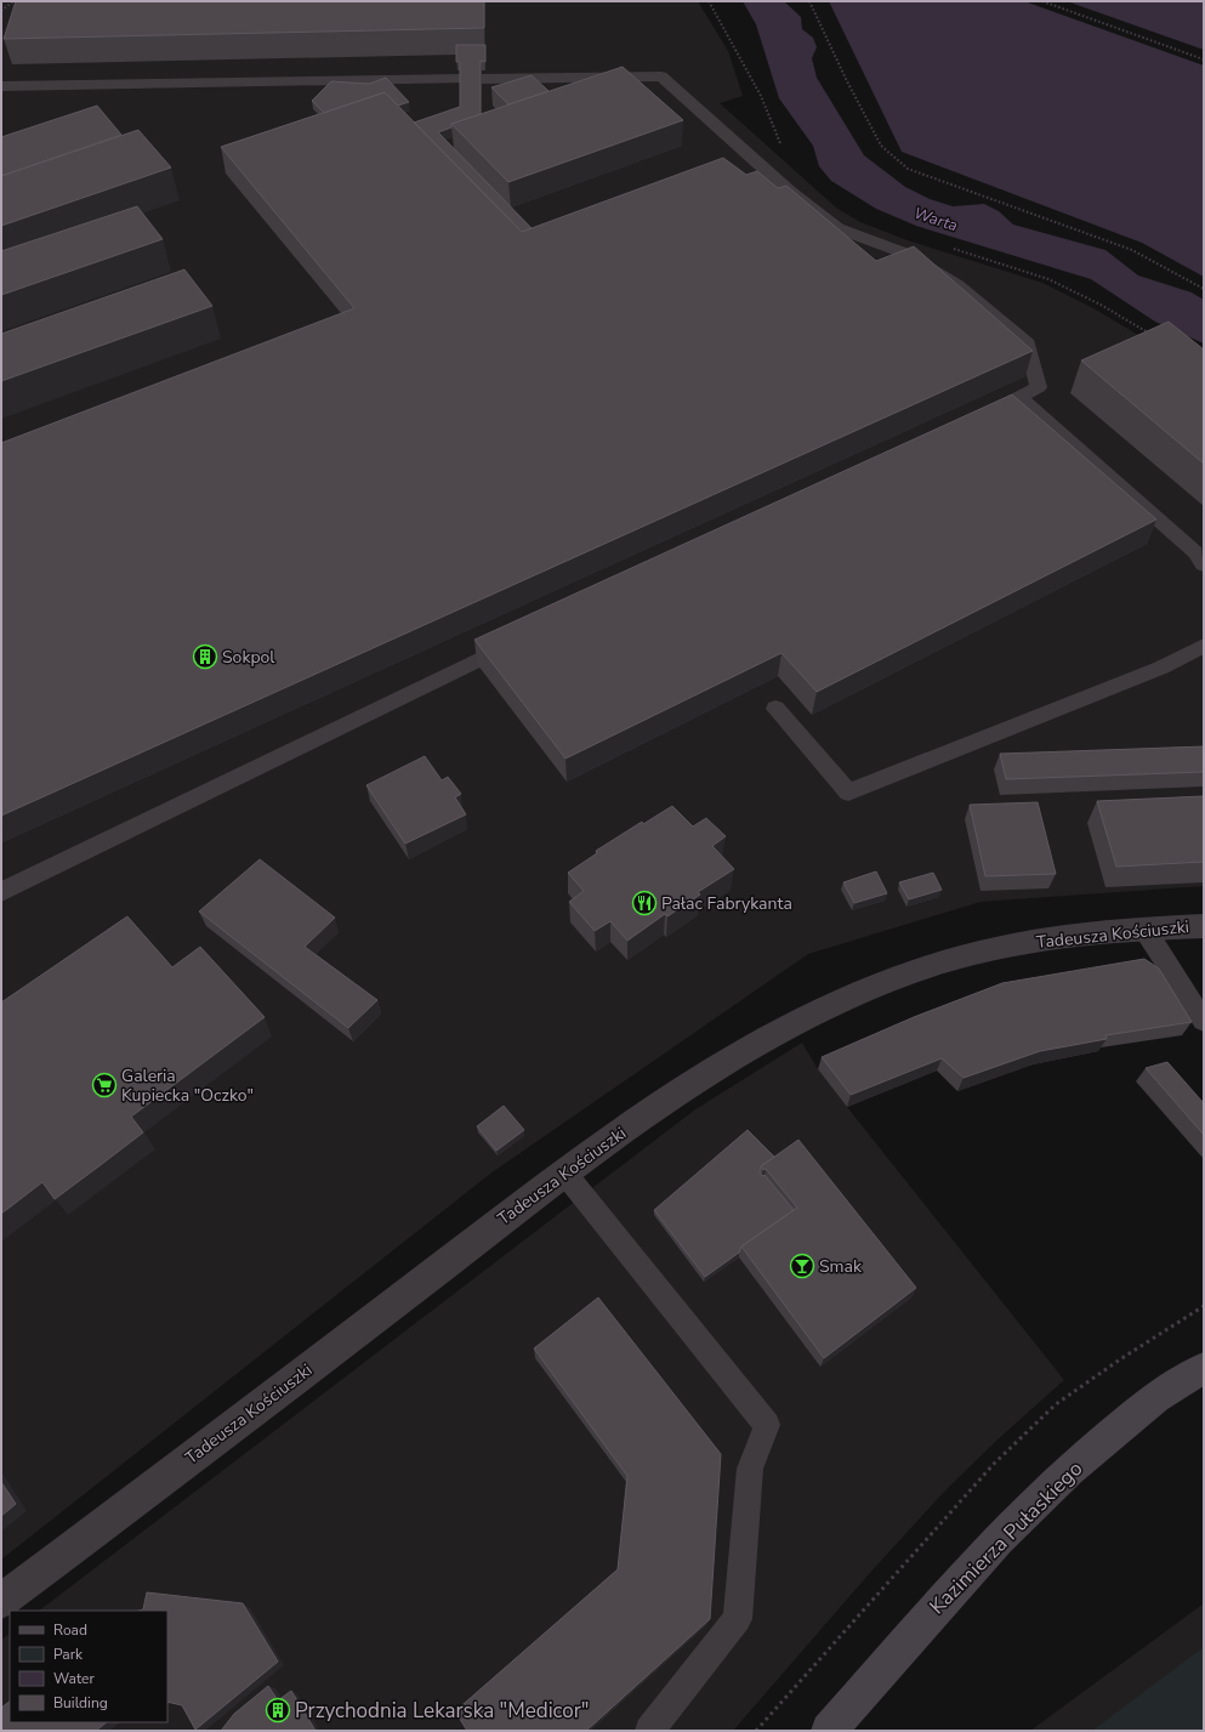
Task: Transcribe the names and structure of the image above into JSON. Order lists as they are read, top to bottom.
{
  "streets": {
    "main road": ["Kazimierza Pułaskiego"],
    "street": ["Tadeusza Kościuszki"]
  },
  "water": ["Warta"],
  "places": {
    "building": ["Sokpol", "Przychodnia Lekarska \"Medicor\""],
    "restaurant": ["Pałac Fabrykanta"],
    "supermarket": ["Galeria Kupiecka \"Oczko\""],
    "bar": ["Smak"]
  },
  "legend": [
    "Road",
    "Park",
    "Water",
    "Building"
  ]
}
